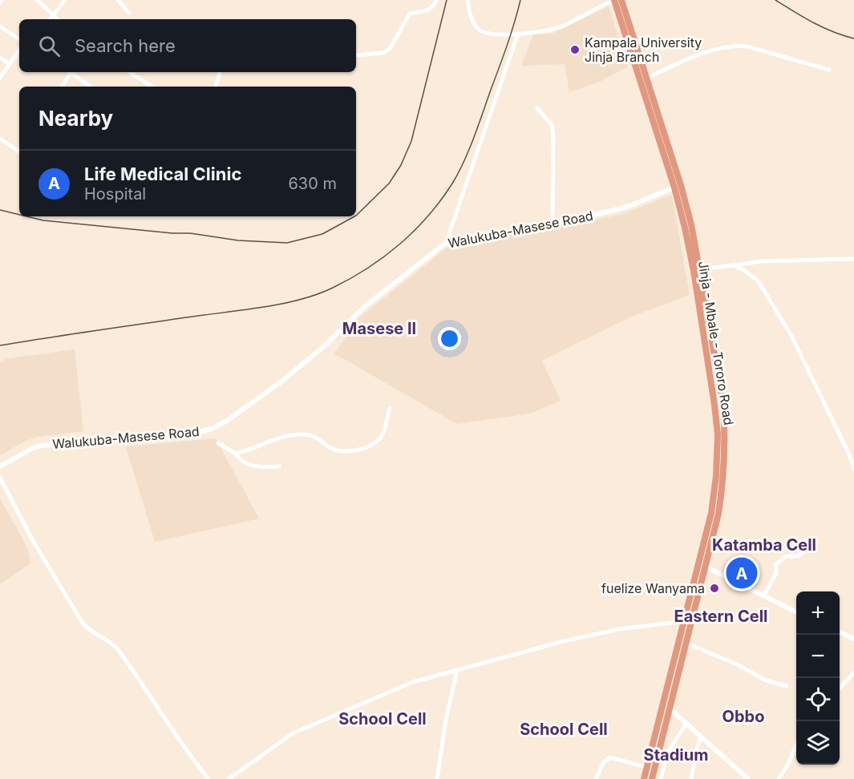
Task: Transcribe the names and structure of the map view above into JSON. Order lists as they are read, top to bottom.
{
  "streets": {
    "highway": ["Jinja - Mbale - Tororo Road"],
    "street": ["Walukuba-Masese Road"]
  },
  "crossings": [
    ["Walukuba-Masese Road", "Jinja - Mbale - Tororo Road"]
  ],
  "districts": [
    "Masese II",
    "Katamba Cell",
    "Eastern Cell",
    "Obbo",
    "School Cell",
    "School Cell",
    "Stadium"
  ],
  "places": ["Kampala University Jinja Branch", "fuelize Wanyama"],
  "page": {
    "search": "Search here",
    "heading": "Nearby",
    "list": [
      {
        "mark": "A",
        "name": "Life Medical Clinic",
        "note": "Hospital",
        "value": "630 m"
      }
    ],
    "pins": "A",
    "map_buttons": ["+", "−"]
  }
}
